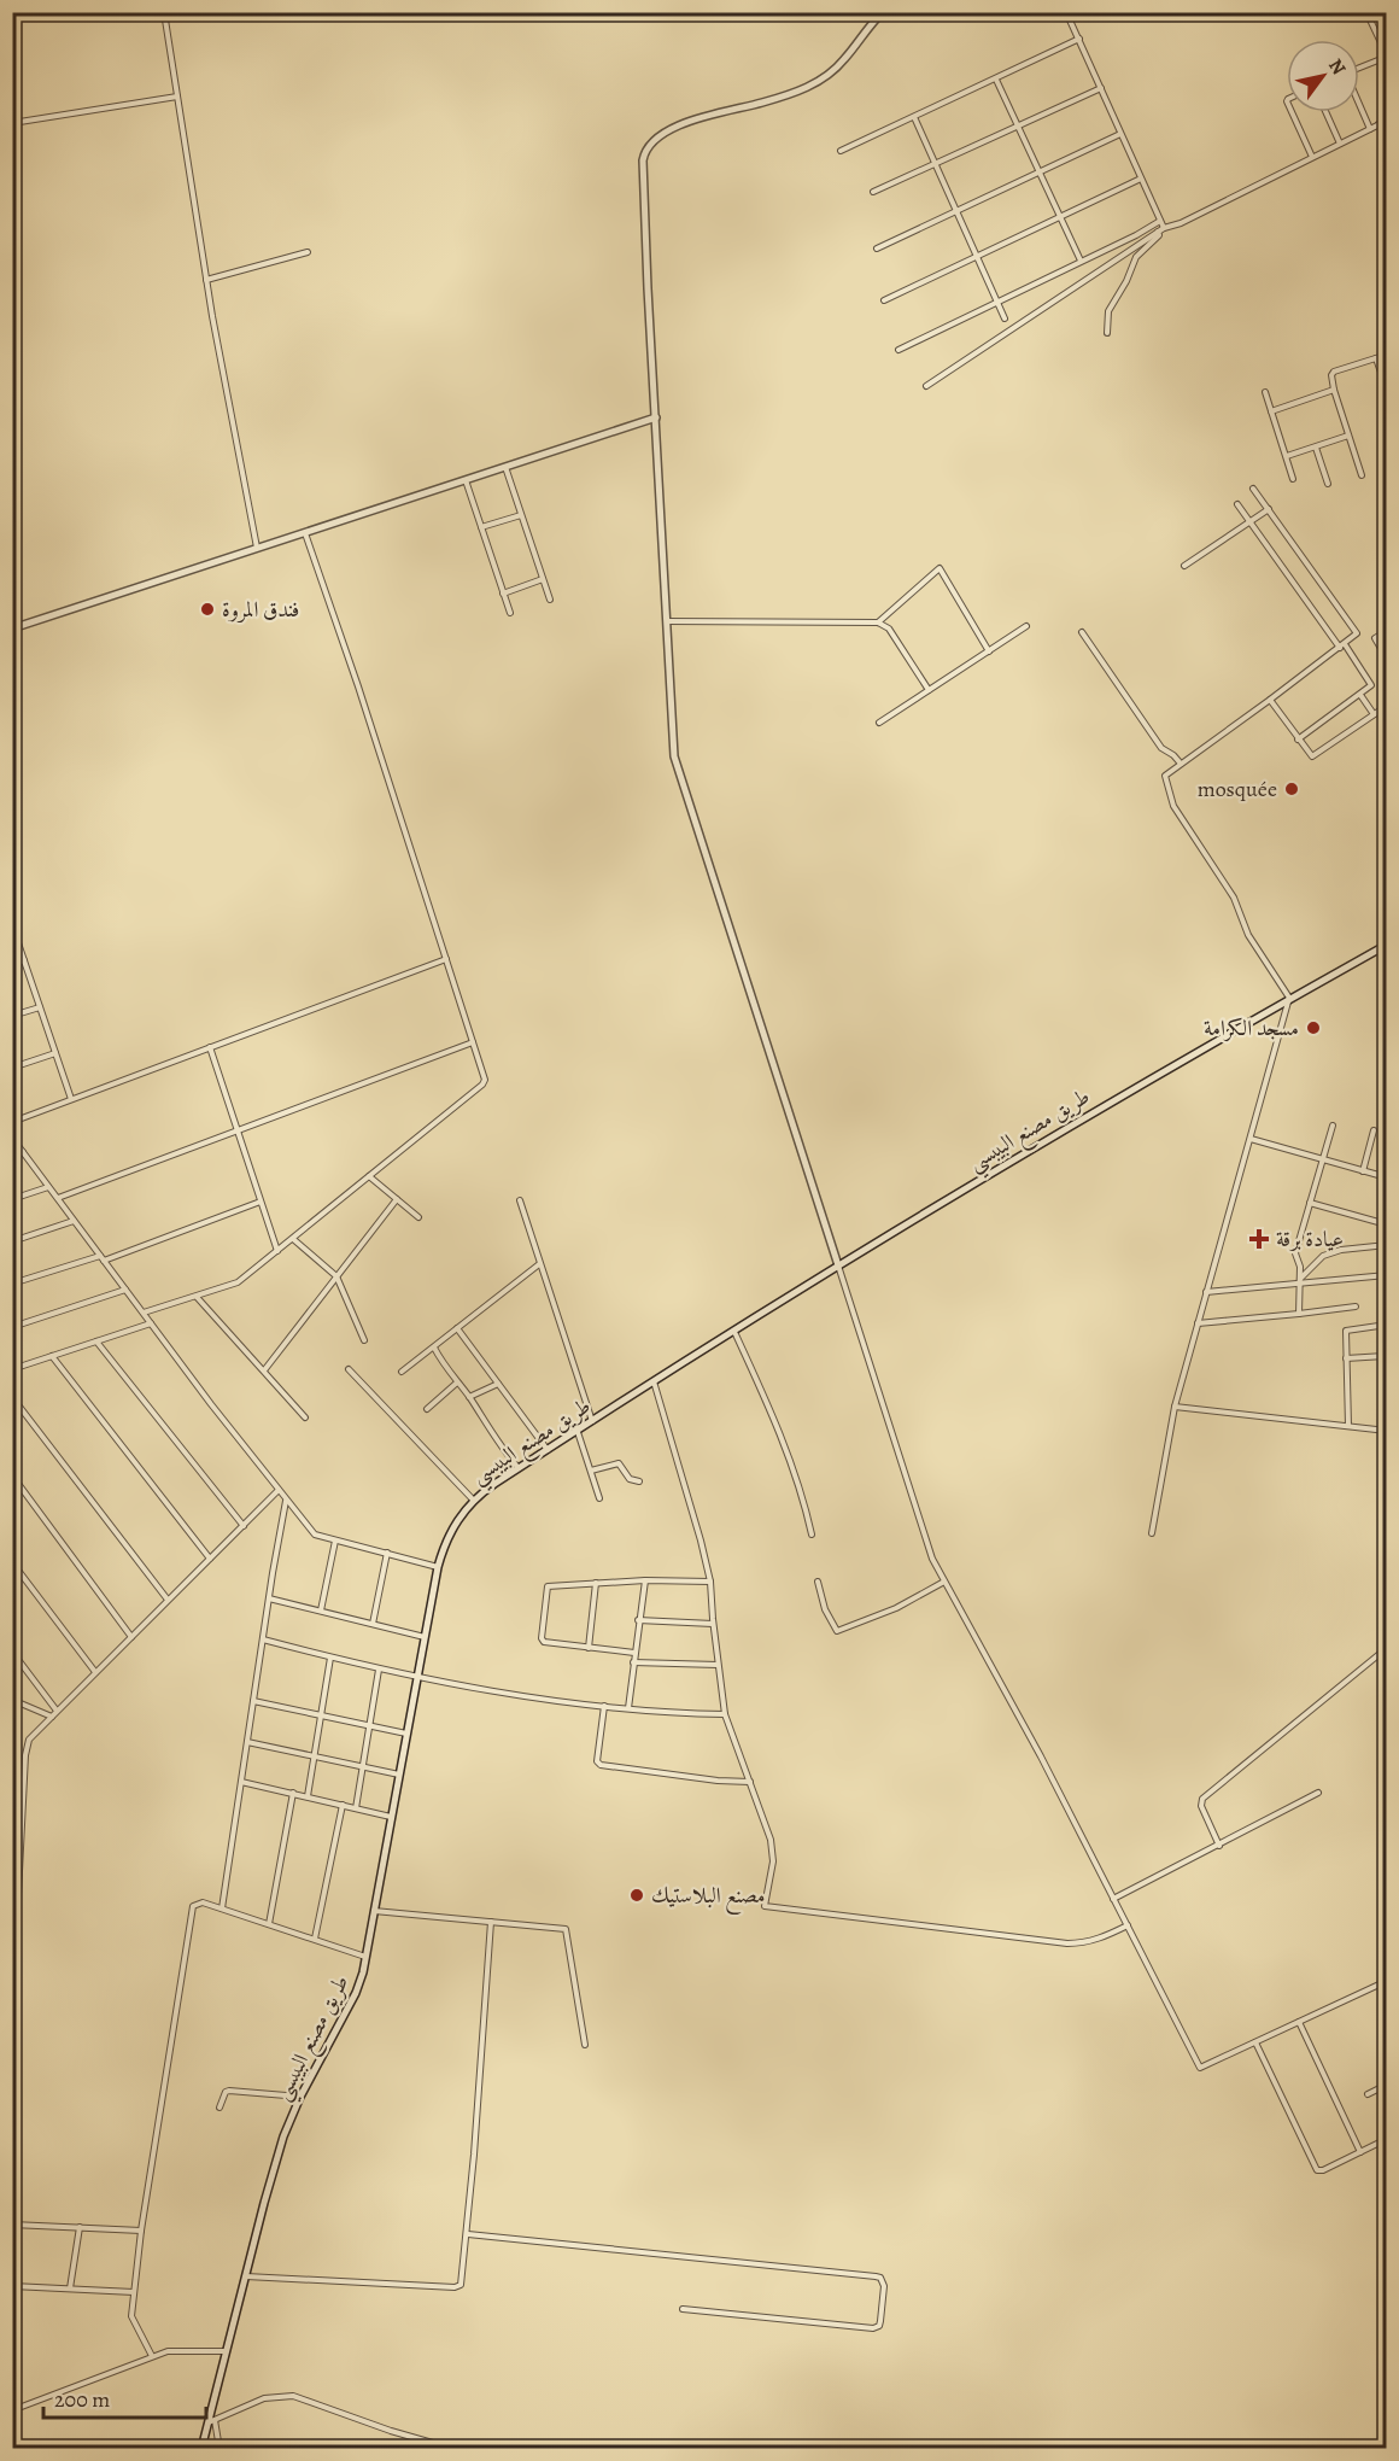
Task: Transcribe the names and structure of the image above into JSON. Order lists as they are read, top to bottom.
{
  "streets": {
    "street": ["طريق مصنع البيبسي"]
  },
  "places": {
    "other": [
      "فندق المروة",
      "mosquée",
      "مسجد الكرامة",
      "مصنع البلاستيك"
    ],
    "health": ["عيادة برقة"]
  },
  "scale_bar": "200 m",
  "north": "top right"
}
